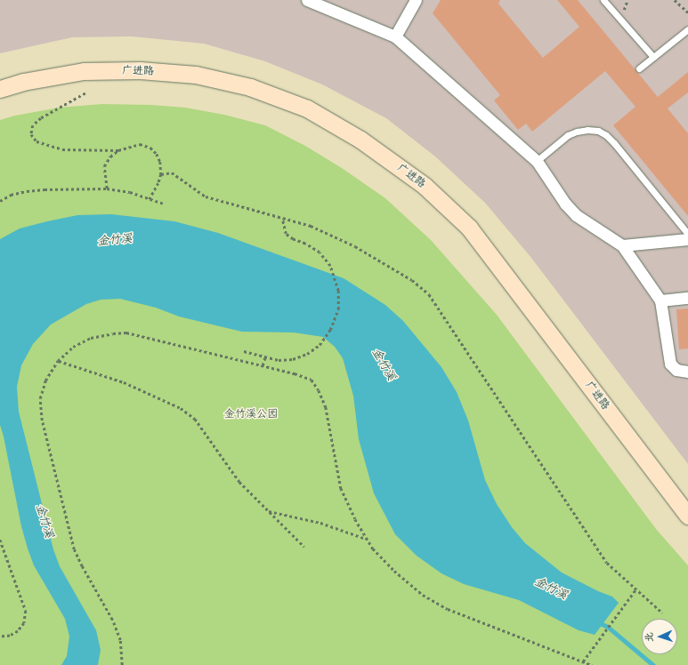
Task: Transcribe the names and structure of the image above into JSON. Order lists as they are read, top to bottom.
{
  "streets": {
    "street": ["广进路"]
  },
  "water": ["金竹溪"],
  "parks": ["金竹溪公园"],
  "north": "left"
}
